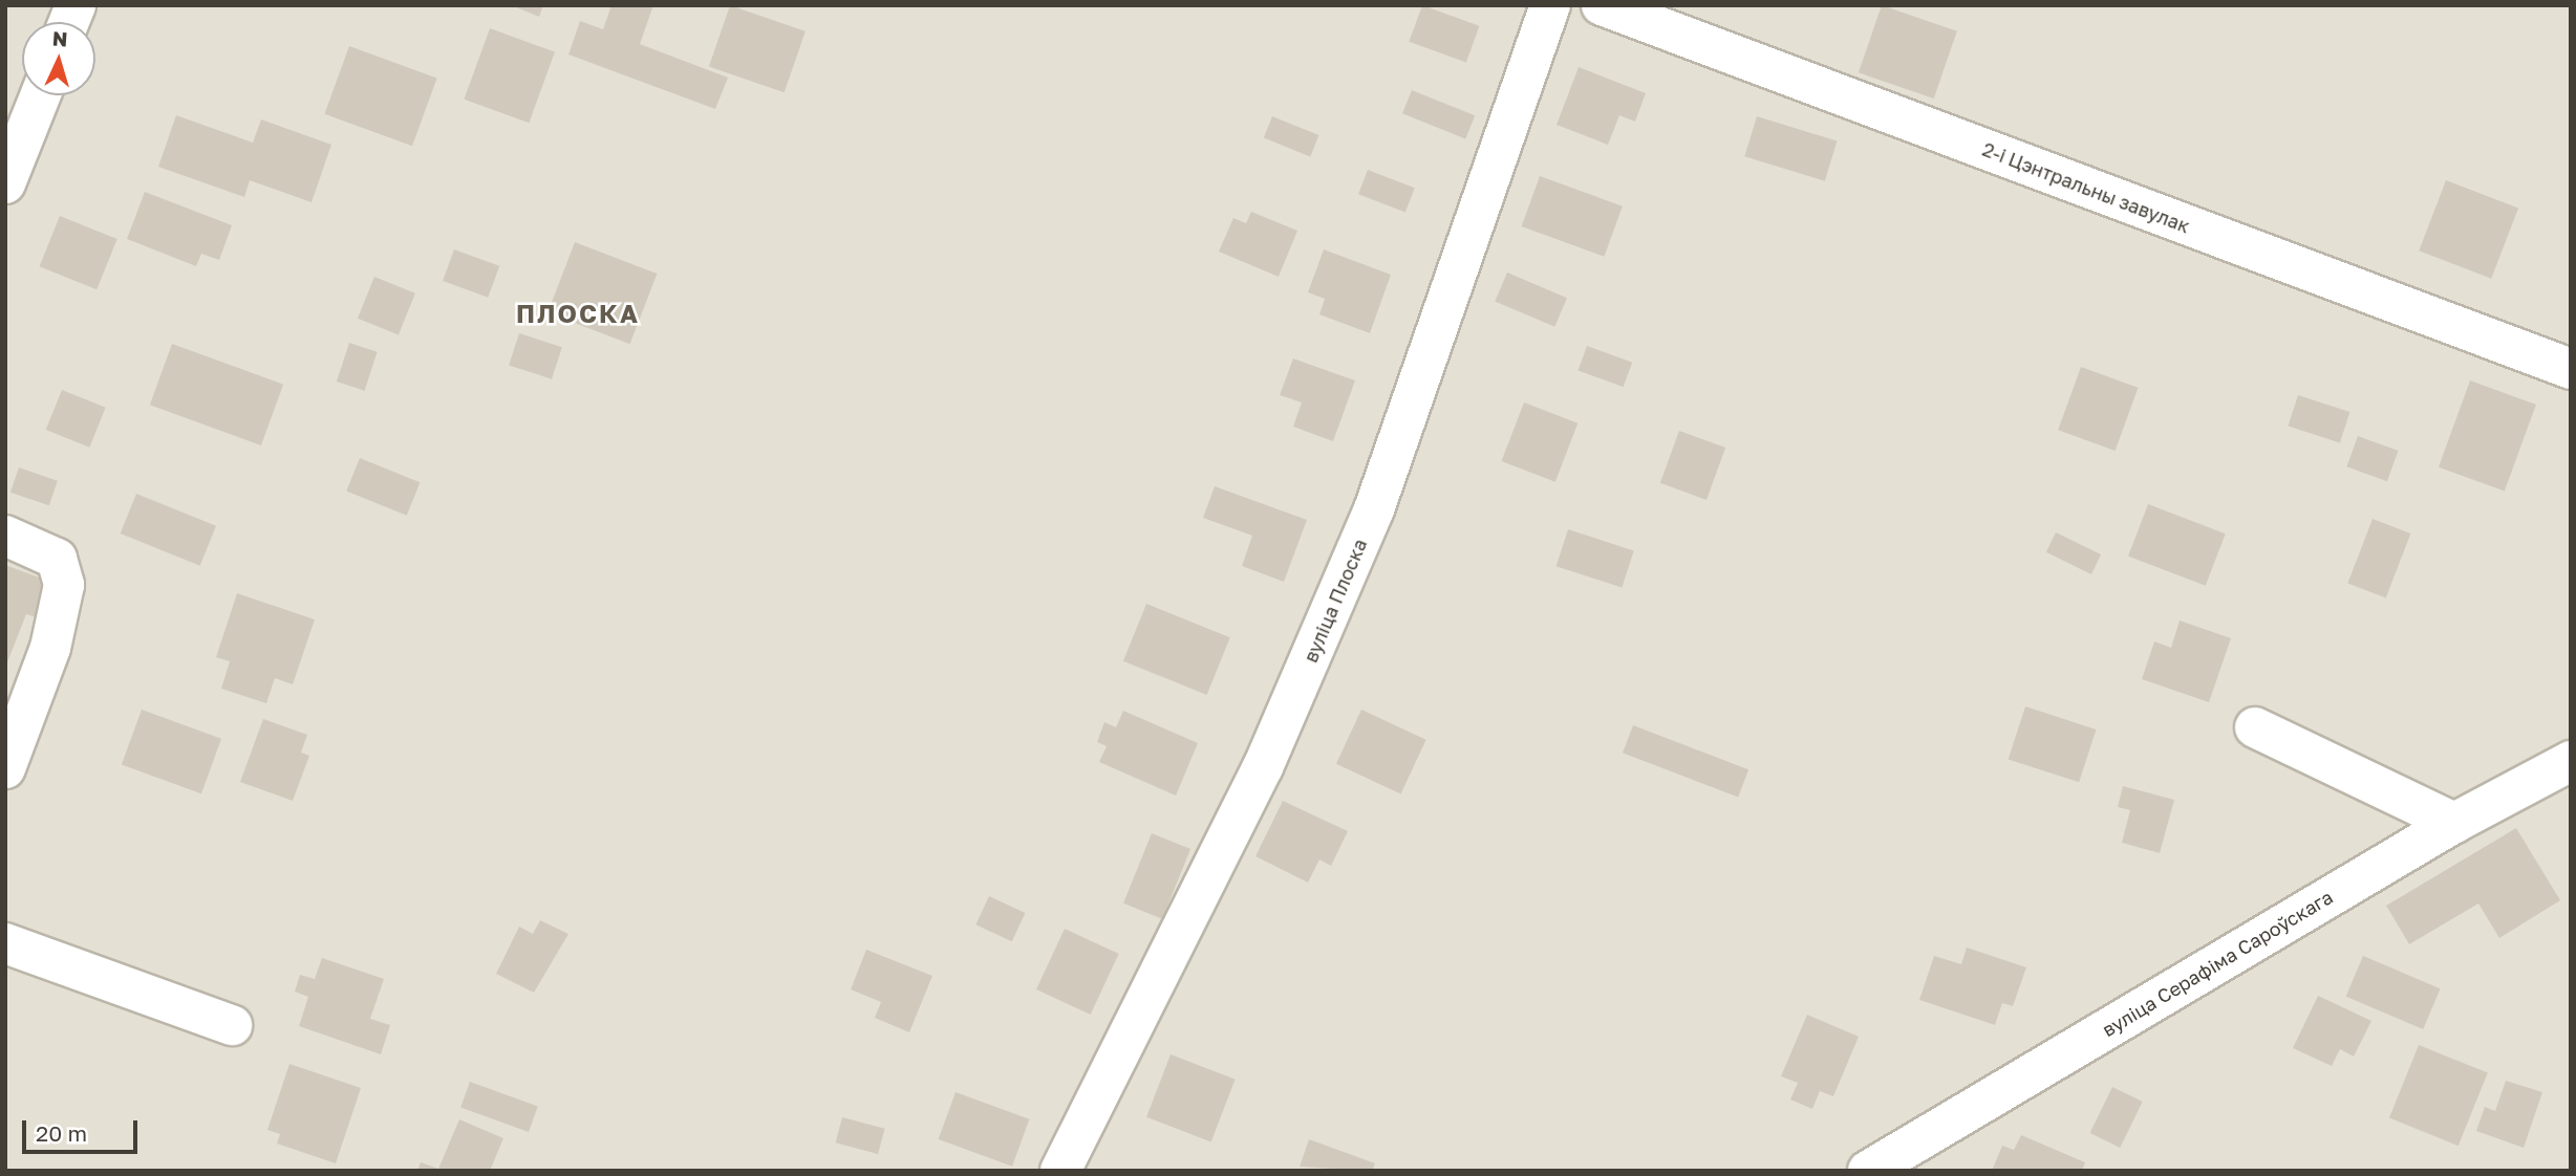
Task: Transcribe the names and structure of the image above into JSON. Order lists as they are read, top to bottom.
{
  "streets": {
    "street": ["2-і Цэнтральны завулак", "вуліца Плоска", "вуліца Серафіма Сароўскага"]
  },
  "districts": ["ПЛОСКА"],
  "scale_bar": "20 m",
  "north": "top"
}
